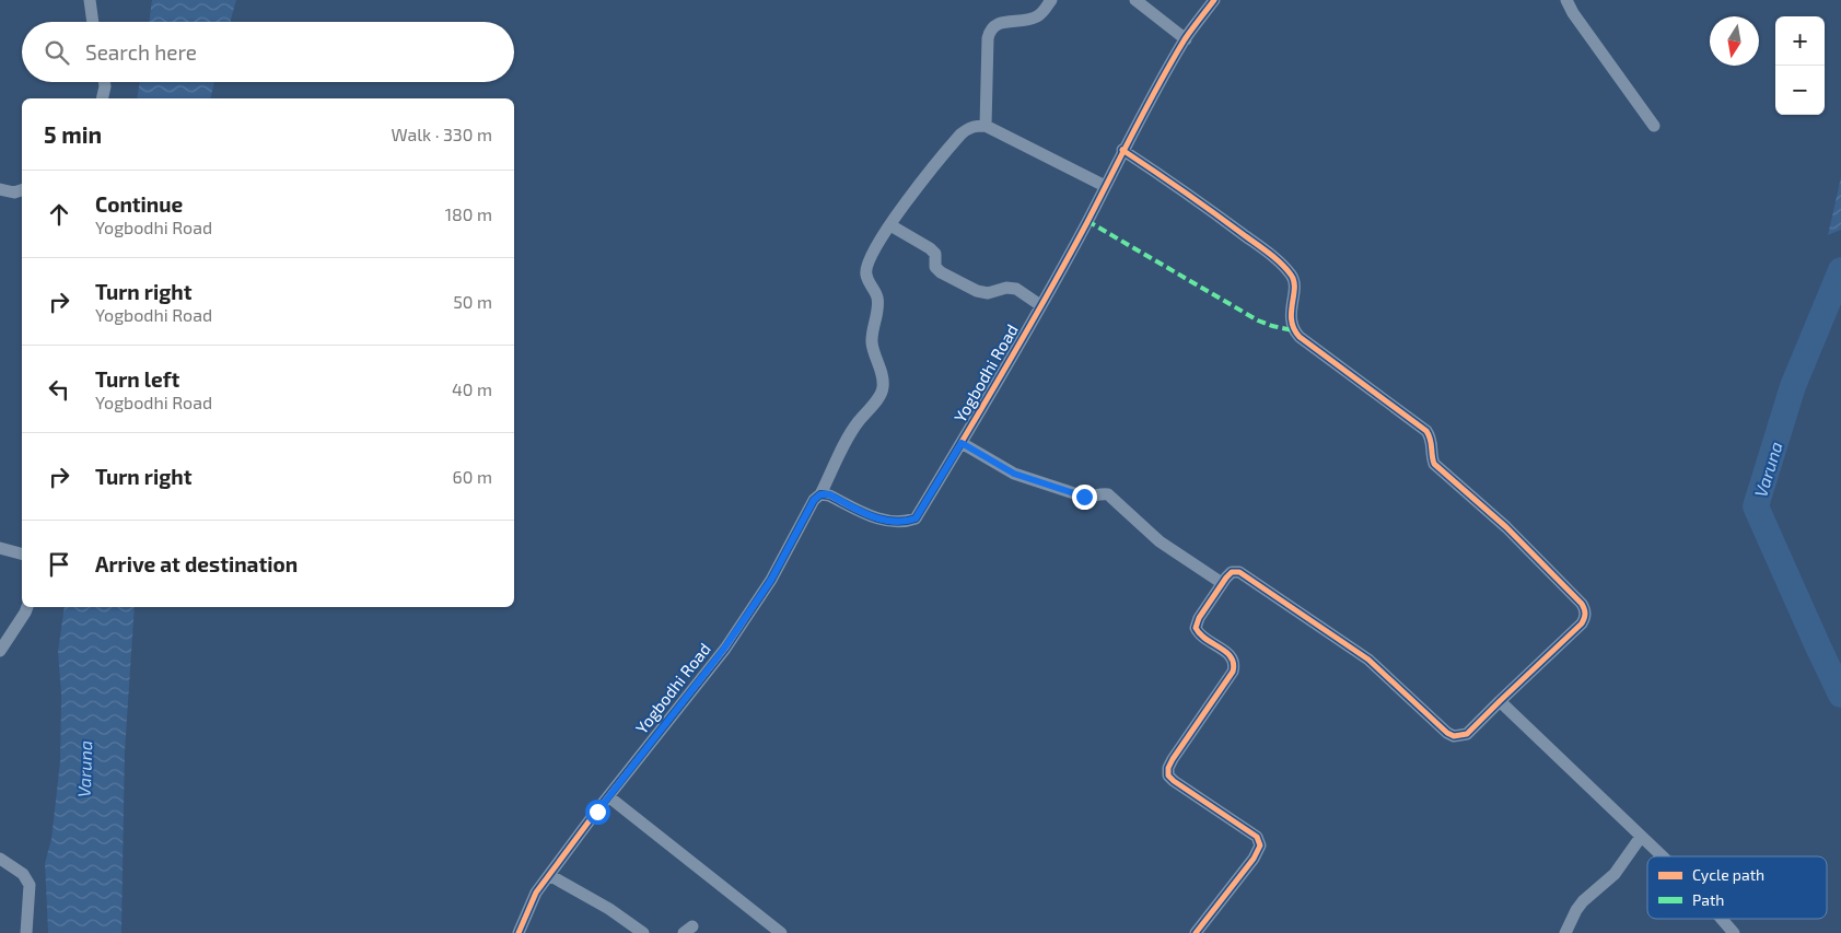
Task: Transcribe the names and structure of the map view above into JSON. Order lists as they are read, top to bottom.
{
  "streets": {
    "street": ["Yogbodhi Road"]
  },
  "water": ["Varuna"],
  "legend": ["Cycle path", "Path"],
  "north": "bottom",
  "page": {
    "map_buttons": ["+", "−"],
    "search": "Search here",
    "heading": ["5 min", "Walk · 330 m"],
    "list": [
      ["Continue", "Yogbodhi Road", "180 m"],
      ["Turn right", "Yogbodhi Road", "50 m"],
      ["Turn left", "Yogbodhi Road", "40 m"],
      ["Turn right", "60 m"],
      "Arrive at destination"
    ]
  }
}
